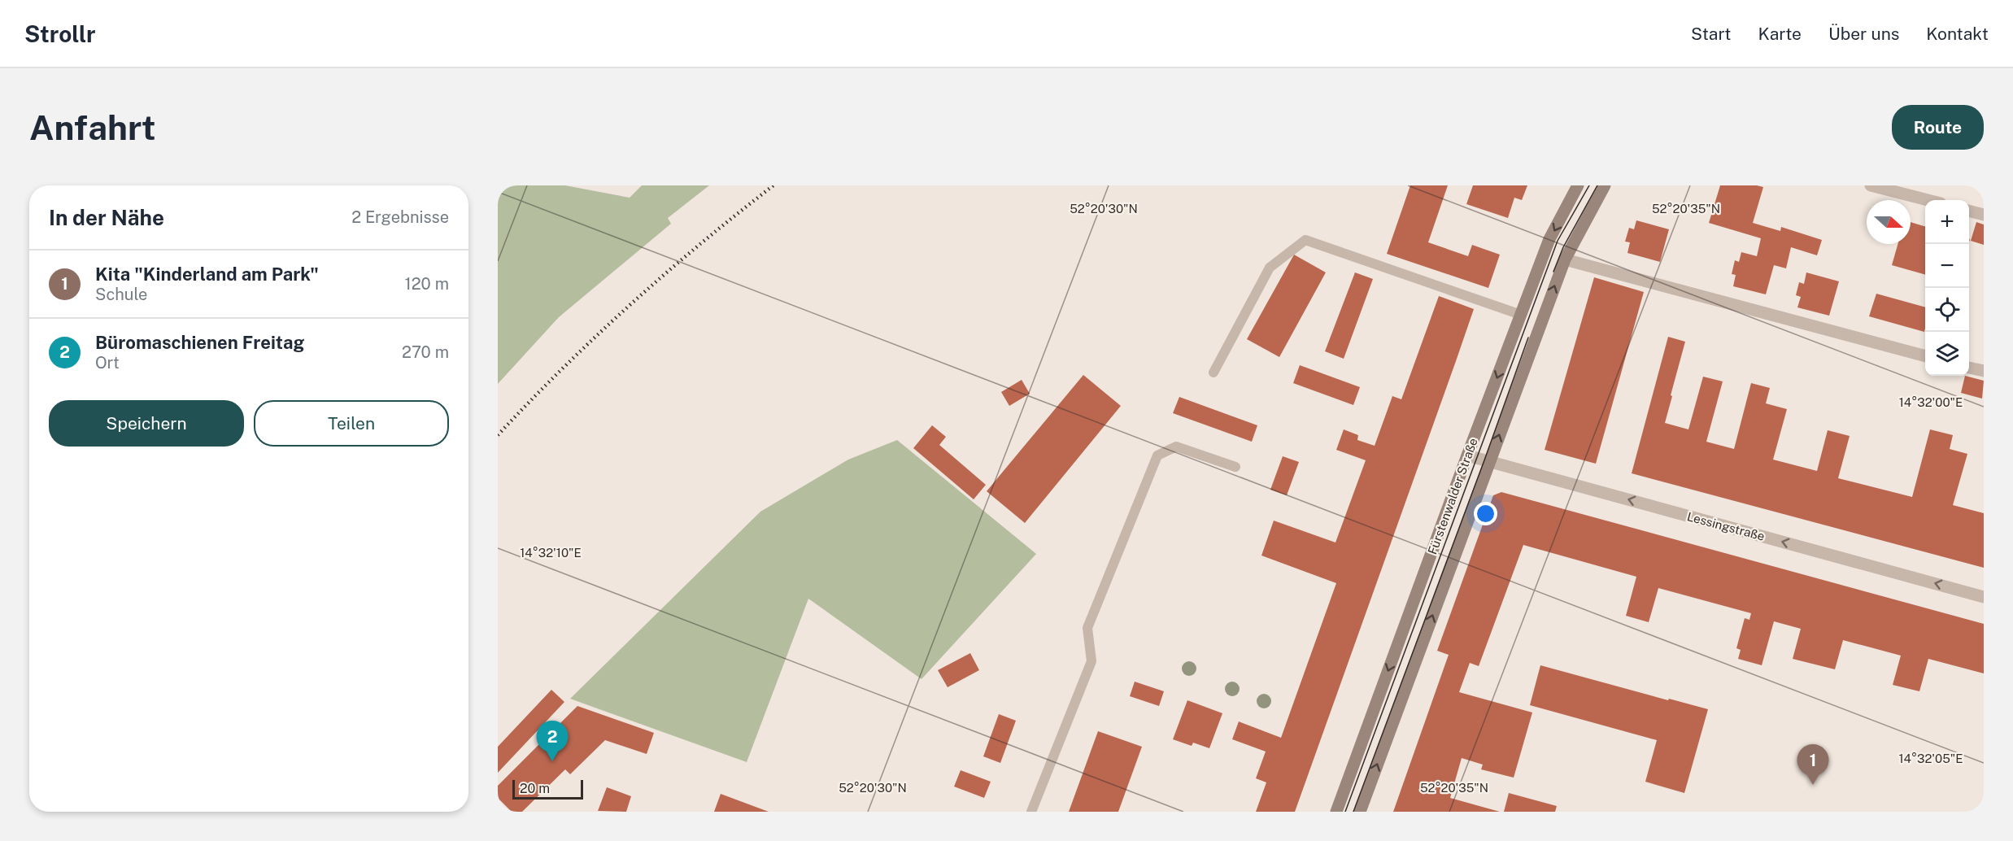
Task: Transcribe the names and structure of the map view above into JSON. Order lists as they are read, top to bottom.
{
  "streets": {
    "street": ["Fürstenwalder Straße", "Lessingstraße"]
  },
  "crossings": [
    ["Fürstenwalder Straße", "Lessingstraße"]
  ],
  "one_way": ["Lessingstraße"],
  "scale_bar": "20 m",
  "north": "right",
  "page": {
    "header": "Strollr",
    "nav": [
      "Start",
      "Karte",
      "Über uns",
      "Kontakt"
    ],
    "buttons": [
      "Route",
      ["Speichern", "Teilen"]
    ],
    "title": "Anfahrt",
    "heading": ["In der Nähe", "2 Ergebnisse"],
    "map_buttons": ["+", "−"],
    "list": [
      {
        "mark": "1",
        "name": "Kita \"Kinderland am Park\"",
        "note": "Schule",
        "value": "120 m"
      },
      {
        "mark": "2",
        "name": "Büromaschienen Freitag",
        "note": "Ort",
        "value": "270 m"
      }
    ],
    "pins": ["2", "1"],
    "scale": "20 m"
  },
  "coordinates": [
    "52°20'30\"N",
    "52°20'35\"N",
    "14°32'00\"E",
    "14°32'10\"E",
    "14°32'05\"E"
  ]
}
